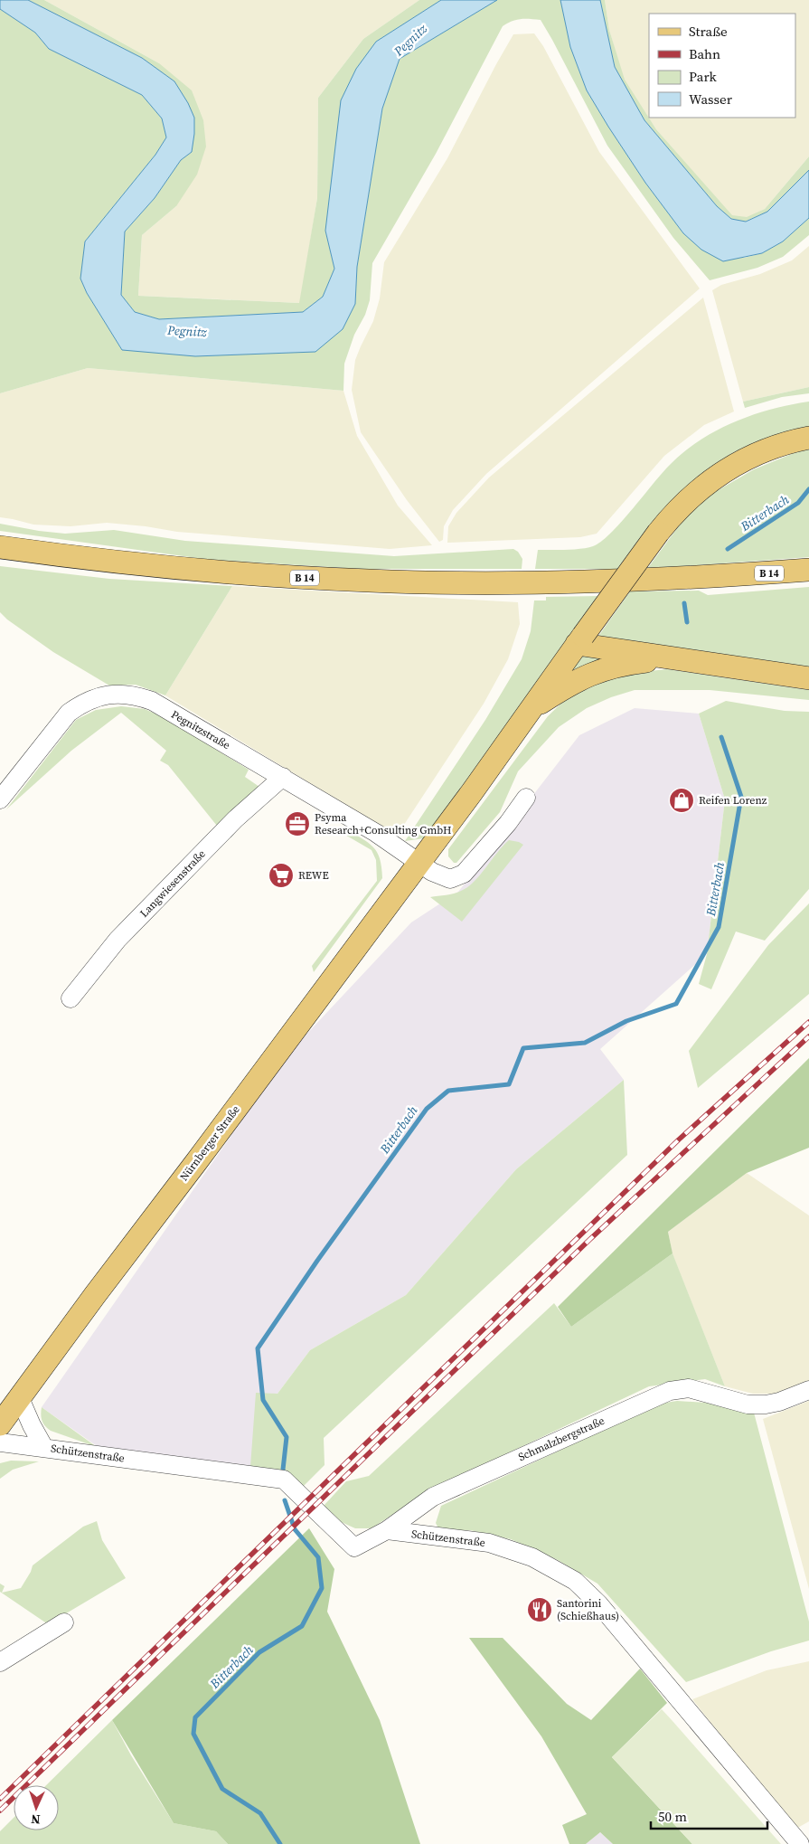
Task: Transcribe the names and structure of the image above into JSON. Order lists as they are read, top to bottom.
{
  "streets": {
    "main road": ["B 14", "Nürnberger Straße"],
    "street": [
      "Pegnitzstraße",
      "Langwiesenstraße",
      "Schmalzbergstraße",
      "Schützenstraße"
    ]
  },
  "crossings": [
    ["Pegnitzstraße", "Langwiesenstraße"],
    ["Pegnitzstraße", "Nürnberger Straße"],
    ["Schmalzbergstraße", "Schützenstraße"]
  ],
  "water": ["Pegnitz", "Bitterbach"],
  "places": {
    "shop": ["Reifen Lorenz"],
    "office": ["Psyma Research+Consulting GmbH"],
    "supermarket": ["REWE"],
    "restaurant": ["Santorini (Schießhaus)"]
  },
  "legend": [
    "Straße",
    "Bahn",
    "Park",
    "Wasser"
  ],
  "scale_bar": "50 m",
  "north": "bottom"
}
